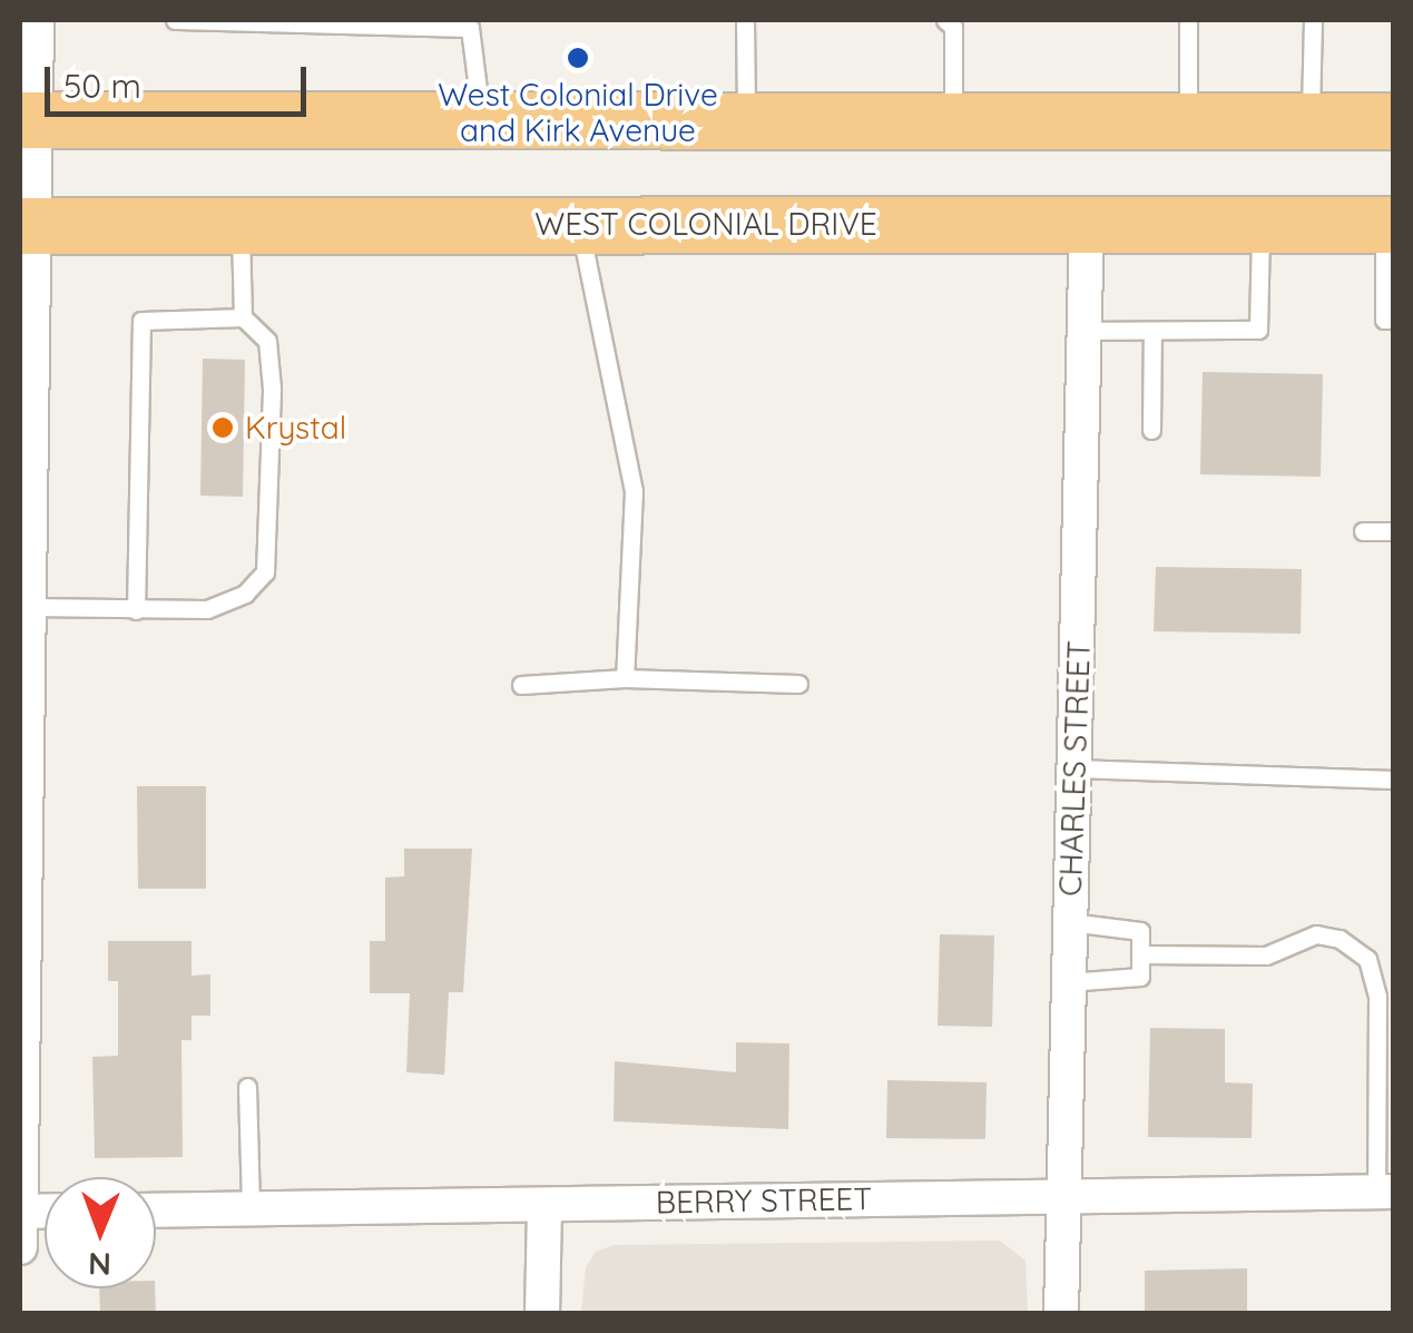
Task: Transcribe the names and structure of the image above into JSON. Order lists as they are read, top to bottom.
{
  "streets": {
    "highway": ["WEST COLONIAL DRIVE"],
    "street": ["CHARLES STREET", "BERRY STREET"]
  },
  "crossings": [
    ["WEST COLONIAL DRIVE", "CHARLES STREET"],
    ["CHARLES STREET", "BERRY STREET"]
  ],
  "places": ["West Colonial Drive and Kirk Avenue", "Krystal"],
  "scale_bar": "50 m",
  "north": "bottom"
}
